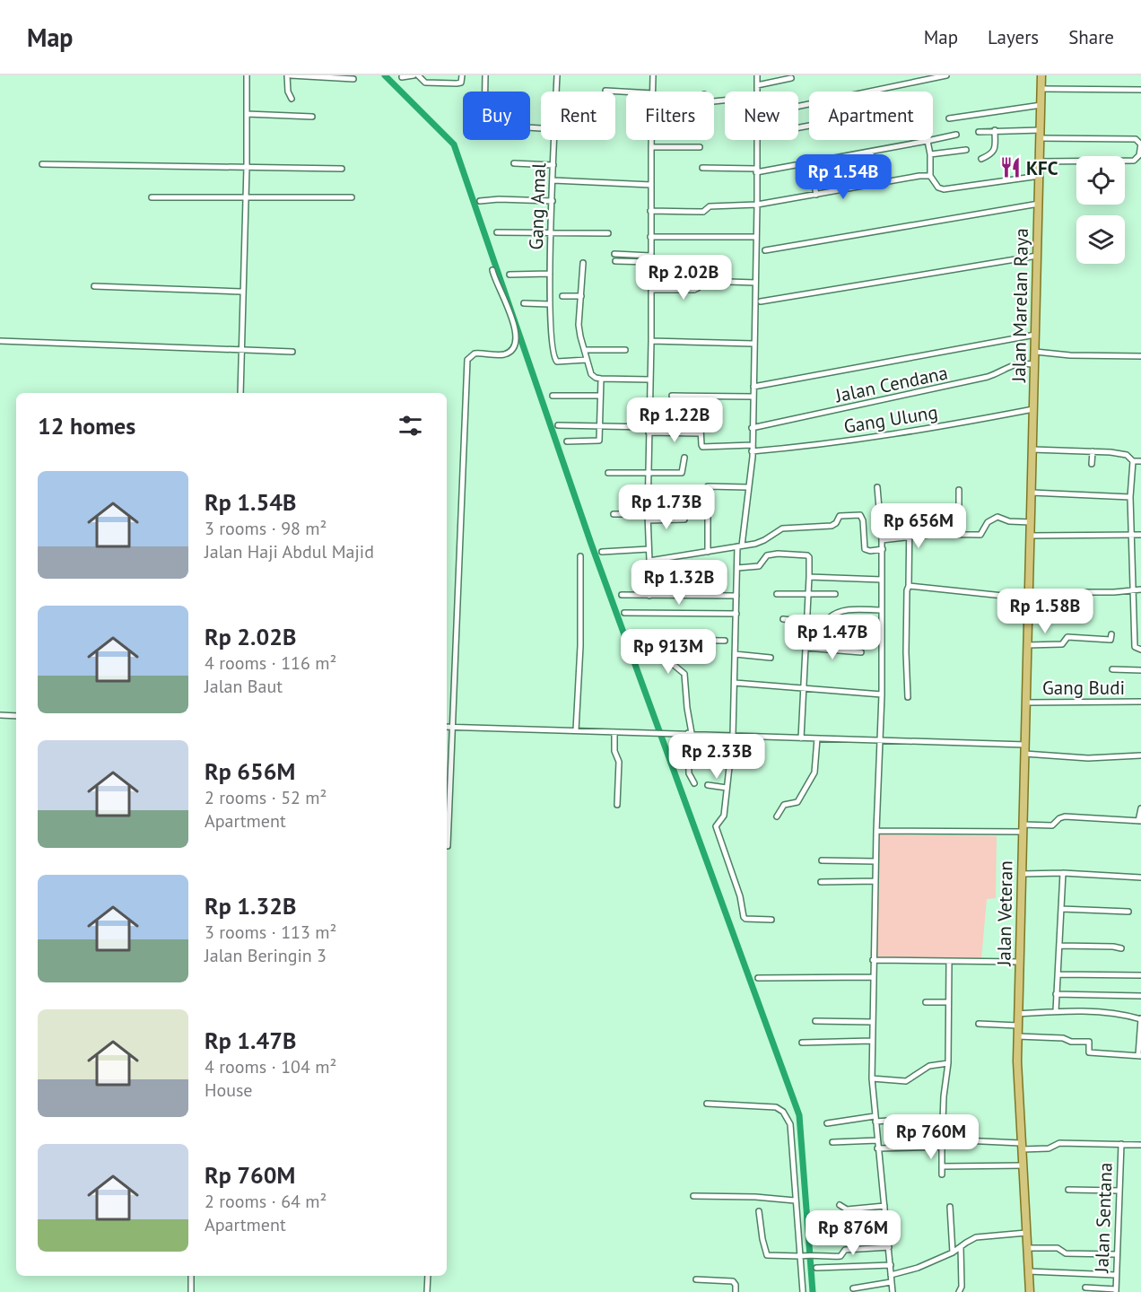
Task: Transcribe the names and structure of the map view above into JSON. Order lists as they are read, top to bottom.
{
  "streets": {
    "main road": ["Jalan Marelan Raya", "Jalan Veteran"],
    "street": [
      "Gang Amal",
      "Jalan Cendana",
      "Gang Ulung",
      "Gang Budi",
      "Jalan Sentana"
    ]
  },
  "crossings": [
    ["Jalan Marelan Raya", "Jalan Cendana"],
    ["Jalan Marelan Raya", "Gang Ulung"],
    ["Jalan Marelan Raya", "Jalan Veteran"],
    ["Gang Budi", "Jalan Veteran"]
  ],
  "places": {
    "restaurant": ["KFC"]
  },
  "page": {
    "header": "Map",
    "nav": ["Map", "Layers", "Share"],
    "chip": [
      "Buy",
      "Rent",
      "Filters",
      "New",
      "Apartment"
    ],
    "price": [
      "Rp 1.54B",
      "Rp 2.02B",
      "Rp 1.22B",
      "Rp 1.73B",
      "Rp 656M",
      "Rp 1.32B",
      "Rp 1.58B",
      "Rp 1.47B",
      "Rp 913M",
      "Rp 2.33B",
      "Rp 760M",
      "Rp 876M"
    ],
    "heading": "12 homes",
    "list": [
      {
        "name": "Rp 1.54B",
        "note": "3 rooms · 98 m² · Jalan Haji Abdul Majid"
      },
      {
        "name": "Rp 2.02B",
        "note": "4 rooms · 116 m² · Jalan Baut"
      },
      {
        "name": "Rp 656M",
        "note": "2 rooms · 52 m² · Apartment"
      },
      {
        "name": "Rp 1.32B",
        "note": "3 rooms · 113 m² · Jalan Beringin 3"
      },
      {
        "name": "Rp 1.47B",
        "note": "4 rooms · 104 m² · House"
      },
      {
        "name": "Rp 760M",
        "note": "2 rooms · 64 m² · Apartment"
      }
    ]
  }
}
